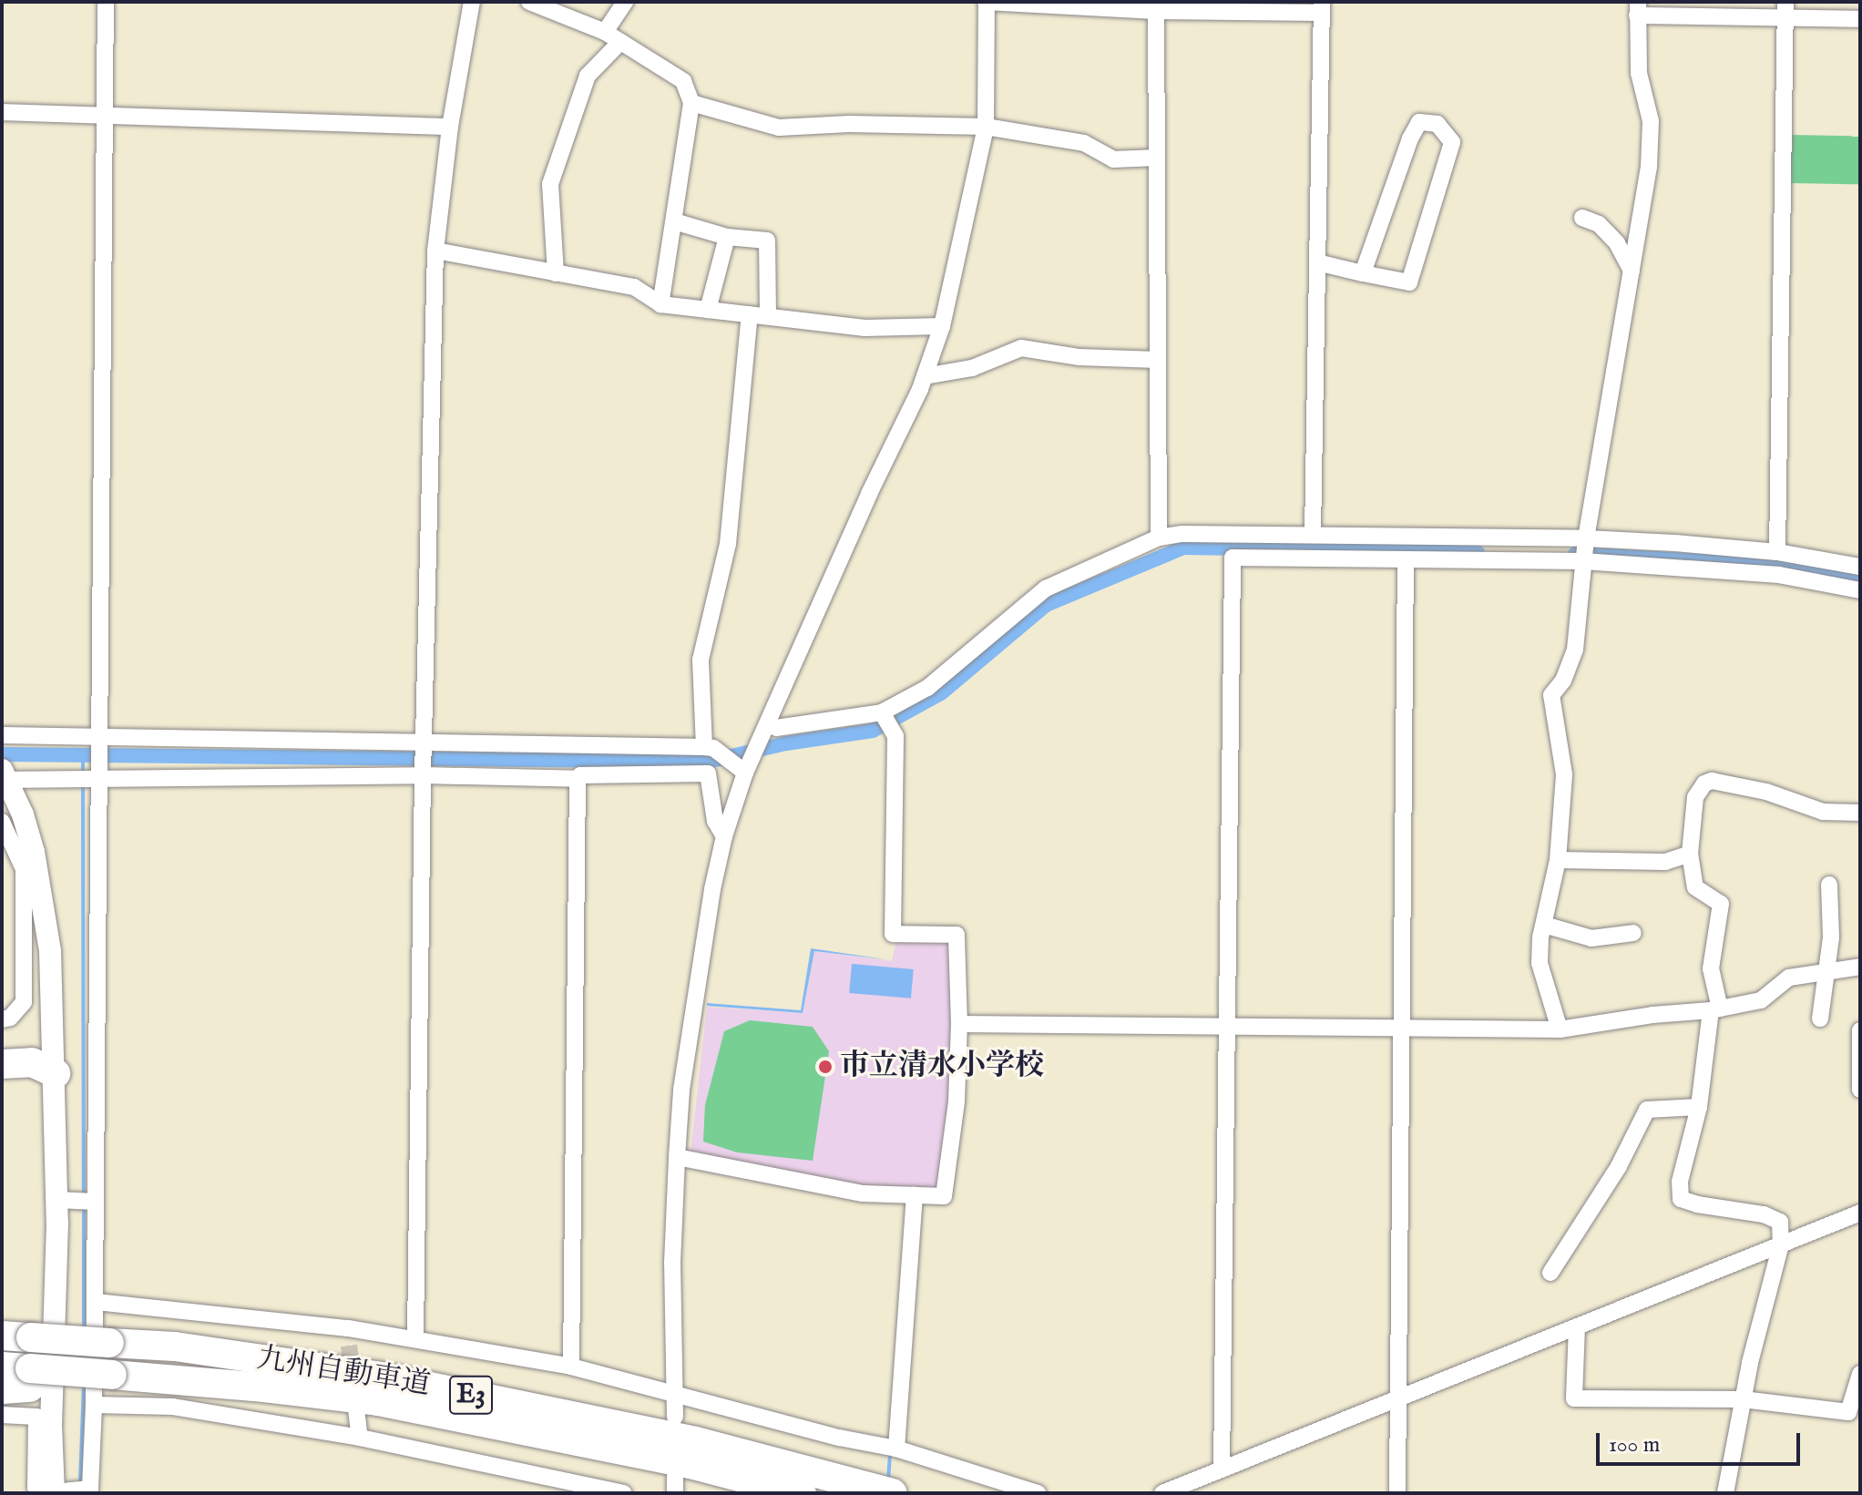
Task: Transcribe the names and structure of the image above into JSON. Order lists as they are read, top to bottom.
{
  "streets": {
    "highway": ["九州自動車道", "E3"]
  },
  "places": ["市立清水小学校"],
  "scale_bar": "100 m"
}
